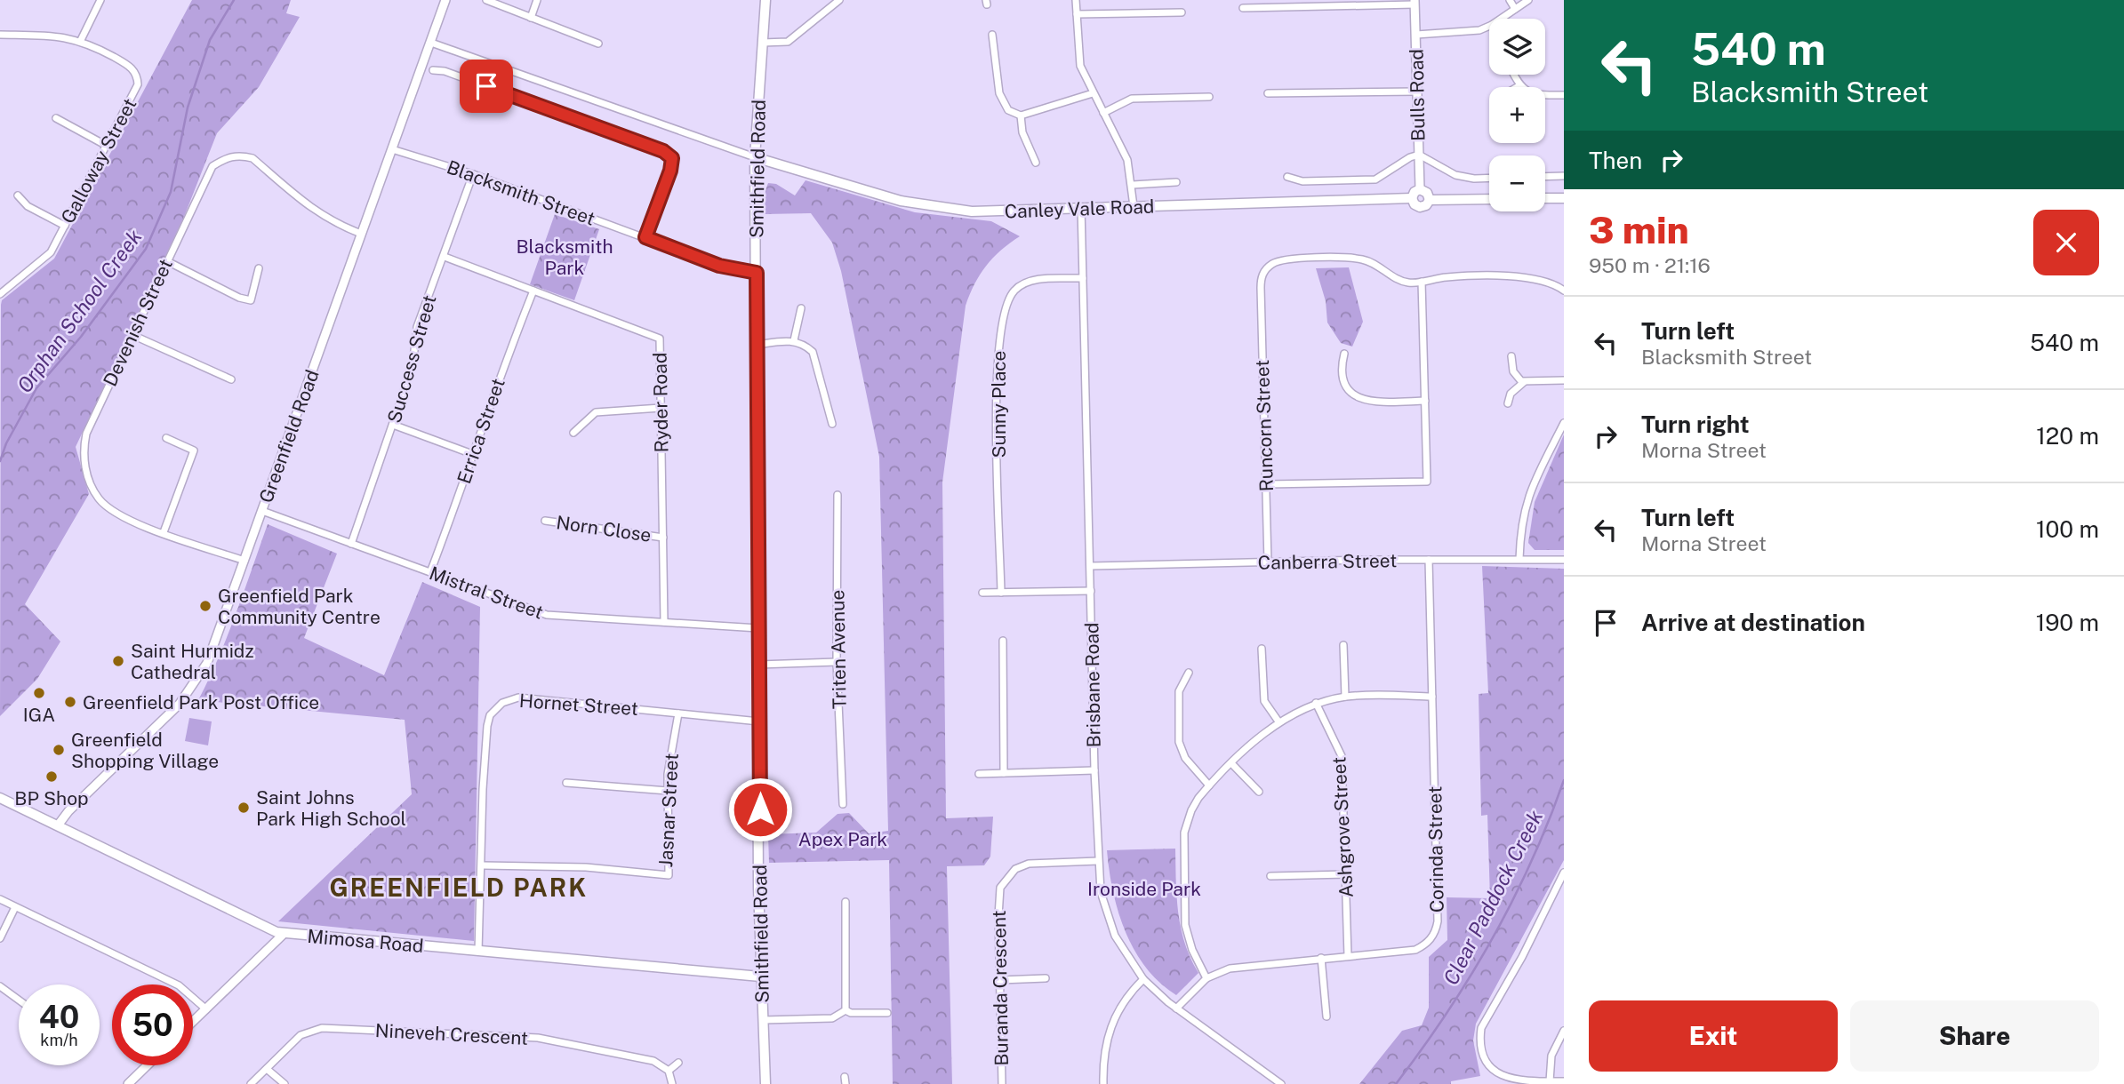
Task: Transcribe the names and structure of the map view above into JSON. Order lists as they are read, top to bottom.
{
  "streets": {
    "main road": ["Smithfield Road", "Canley Vale Road", "Mimosa Road"],
    "street": [
      "Bulls Road",
      "Galloway Street",
      "Blacksmith Street",
      "Devenish Street",
      "Success Street",
      "Ryder Road",
      "Sunny Place",
      "Runcorn Street",
      "Errica Street",
      "Greenfield Road",
      "Norn Close",
      "Canberra Street",
      "Mistral Street",
      "Triten Avenue",
      "Brisbane Road",
      "Hornet Street",
      "Jasnar Street",
      "Ashgrove Street",
      "Corinda Street",
      "Buranda Crescent",
      "Nineveh Crescent"
    ]
  },
  "crossings": [
    ["Bulls Road", "Canley Vale Road"],
    ["Smithfield Road", "Blacksmith Street"],
    ["Smithfield Road", "Canley Vale Road"],
    ["Smithfield Road", "Mistral Street"],
    ["Smithfield Road", "Hornet Street"],
    ["Smithfield Road", "Mimosa Road"],
    ["Blacksmith Street", "Success Street"],
    ["Blacksmith Street", "Greenfield Road"],
    ["Canley Vale Road", "Brisbane Road"],
    ["Devenish Street", "Greenfield Road"],
    ["Success Street", "Ryder Road"],
    ["Success Street", "Mistral Street"],
    ["Ryder Road", "Errica Street"],
    ["Ryder Road", "Norn Close"],
    ["Ryder Road", "Mistral Street"],
    ["Sunny Place", "Brisbane Road"],
    ["Runcorn Street", "Canberra Street"],
    ["Errica Street", "Mistral Street"],
    ["Greenfield Road", "Mistral Street"],
    ["Greenfield Road", "Mimosa Road"],
    ["Canberra Street", "Brisbane Road"],
    ["Canberra Street", "Corinda Street"],
    ["Brisbane Road", "Corinda Street"],
    ["Brisbane Road", "Buranda Crescent"],
    ["Hornet Street", "Jasnar Street"],
    ["Hornet Street", "Mimosa Road"],
    ["Ashgrove Street", "Corinda Street"]
  ],
  "districts": ["GREENFIELD PARK"],
  "water": ["Orphan School Creek", "Clear Paddock Creek"],
  "parks": ["Blacksmith Park", "Apex Park", "Ironside Park"],
  "places": [
    "Greenfield Park Community Centre",
    "Saint Hurmidz Cathedral",
    "IGA",
    "Greenfield Park Post Office",
    "Greenfield Shopping Village",
    "BP Shop",
    "Saint Johns Park High School"
  ],
  "page": {
    "turn": ["540 m", "Blacksmith Street"],
    "map_buttons": ["+", "−"],
    "then": "Then",
    "heading": ["3 min", "950 m · 21:16"],
    "list": [
      {
        "name": "Turn left",
        "note": "Blacksmith Street",
        "value": "540 m"
      },
      {
        "name": "Turn right",
        "note": "Morna Street",
        "value": "120 m"
      },
      {
        "name": "Turn left",
        "note": "Morna Street",
        "value": "100 m"
      },
      {
        "name": "Arrive at destination",
        "value": "190 m"
      }
    ],
    "speed": "40 km/h",
    "limit": "50",
    "buttons": ["Exit", "Share"]
  }
}
